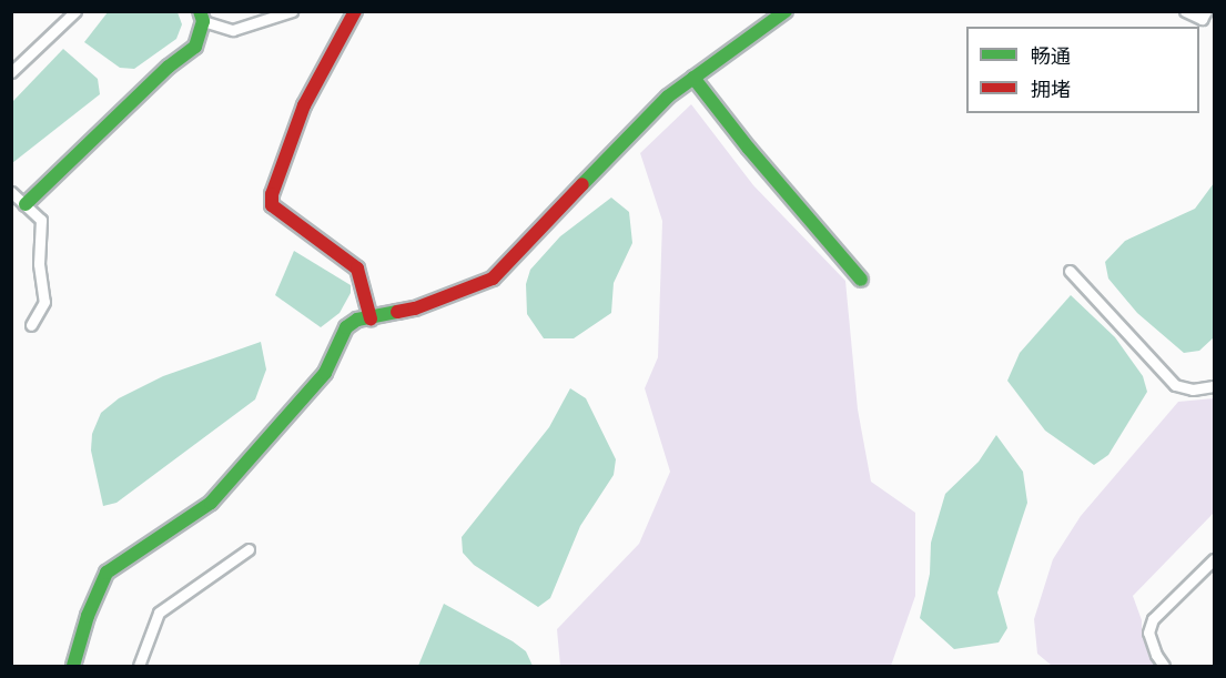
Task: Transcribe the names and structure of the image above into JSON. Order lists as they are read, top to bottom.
{
  "legend": ["畅通", "拥堵"]
}
